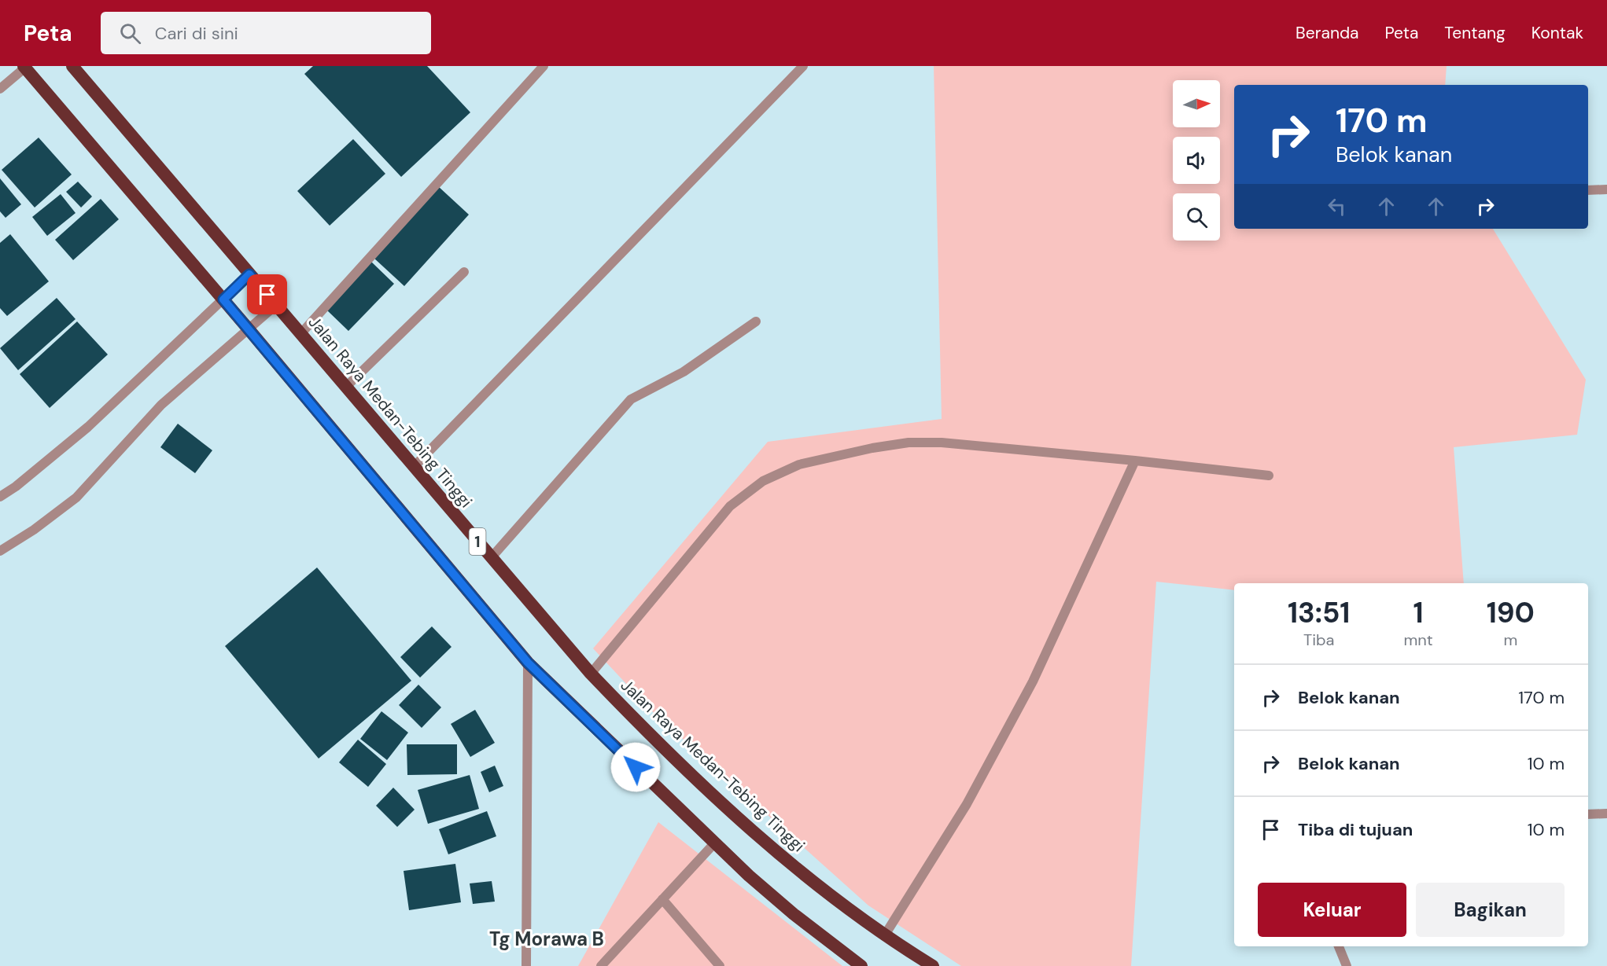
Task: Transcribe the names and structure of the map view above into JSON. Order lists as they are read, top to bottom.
{
  "streets": {
    "highway": ["Jalan Raya Medan-Tebing Tinggi", "1"]
  },
  "districts": ["Tg Morawa B"],
  "north": "right",
  "page": {
    "header": "Peta",
    "search": "Cari di sini",
    "nav": [
      "Beranda",
      "Peta",
      "Tentang",
      "Kontak"
    ],
    "turn": ["170 m", "Belok kanan"],
    "eta": [
      "13:51",
      "Tiba",
      "1",
      "mnt",
      "190",
      "m"
    ],
    "list": [
      {
        "name": "Belok kanan",
        "value": "170 m"
      },
      {
        "name": "Belok kanan",
        "value": "10 m"
      },
      {
        "name": "Tiba di tujuan",
        "value": "10 m"
      }
    ],
    "buttons": ["Keluar", "Bagikan"]
  }
}
